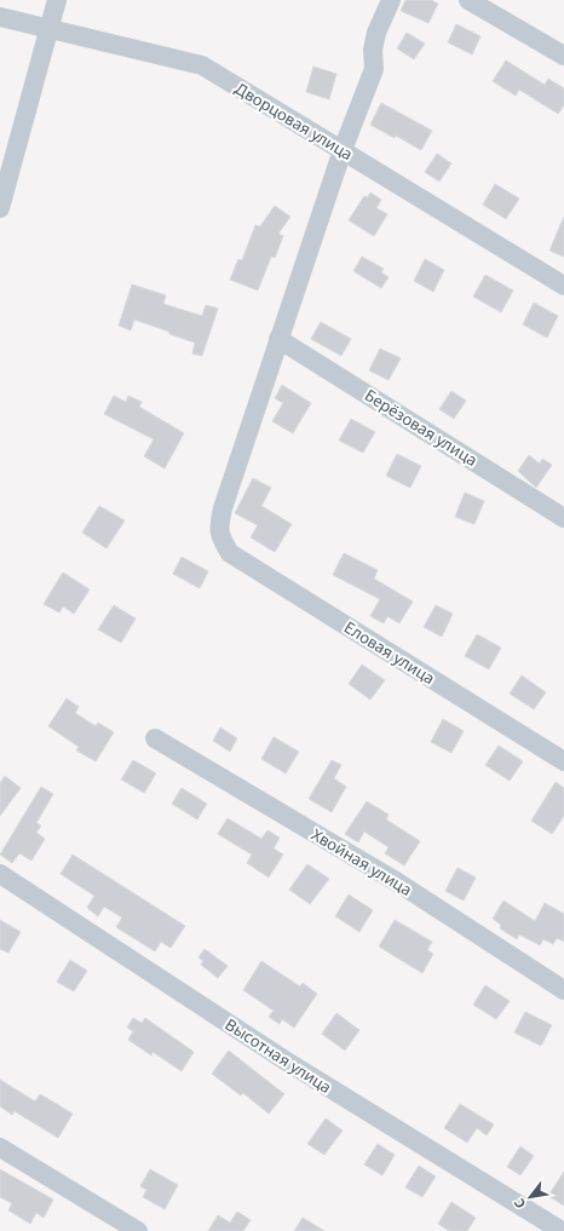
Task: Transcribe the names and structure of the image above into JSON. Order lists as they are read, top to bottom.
{
  "streets": {
    "street": [
      "Дворцовая улица",
      "Берёзовая улица",
      "Еловая улица",
      "Хвойная улица",
      "Высотная улица"
    ]
  },
  "crossings": [
    ["Берёзовая улица", "Еловая улица"]
  ],
  "north": "bottom left"
}
